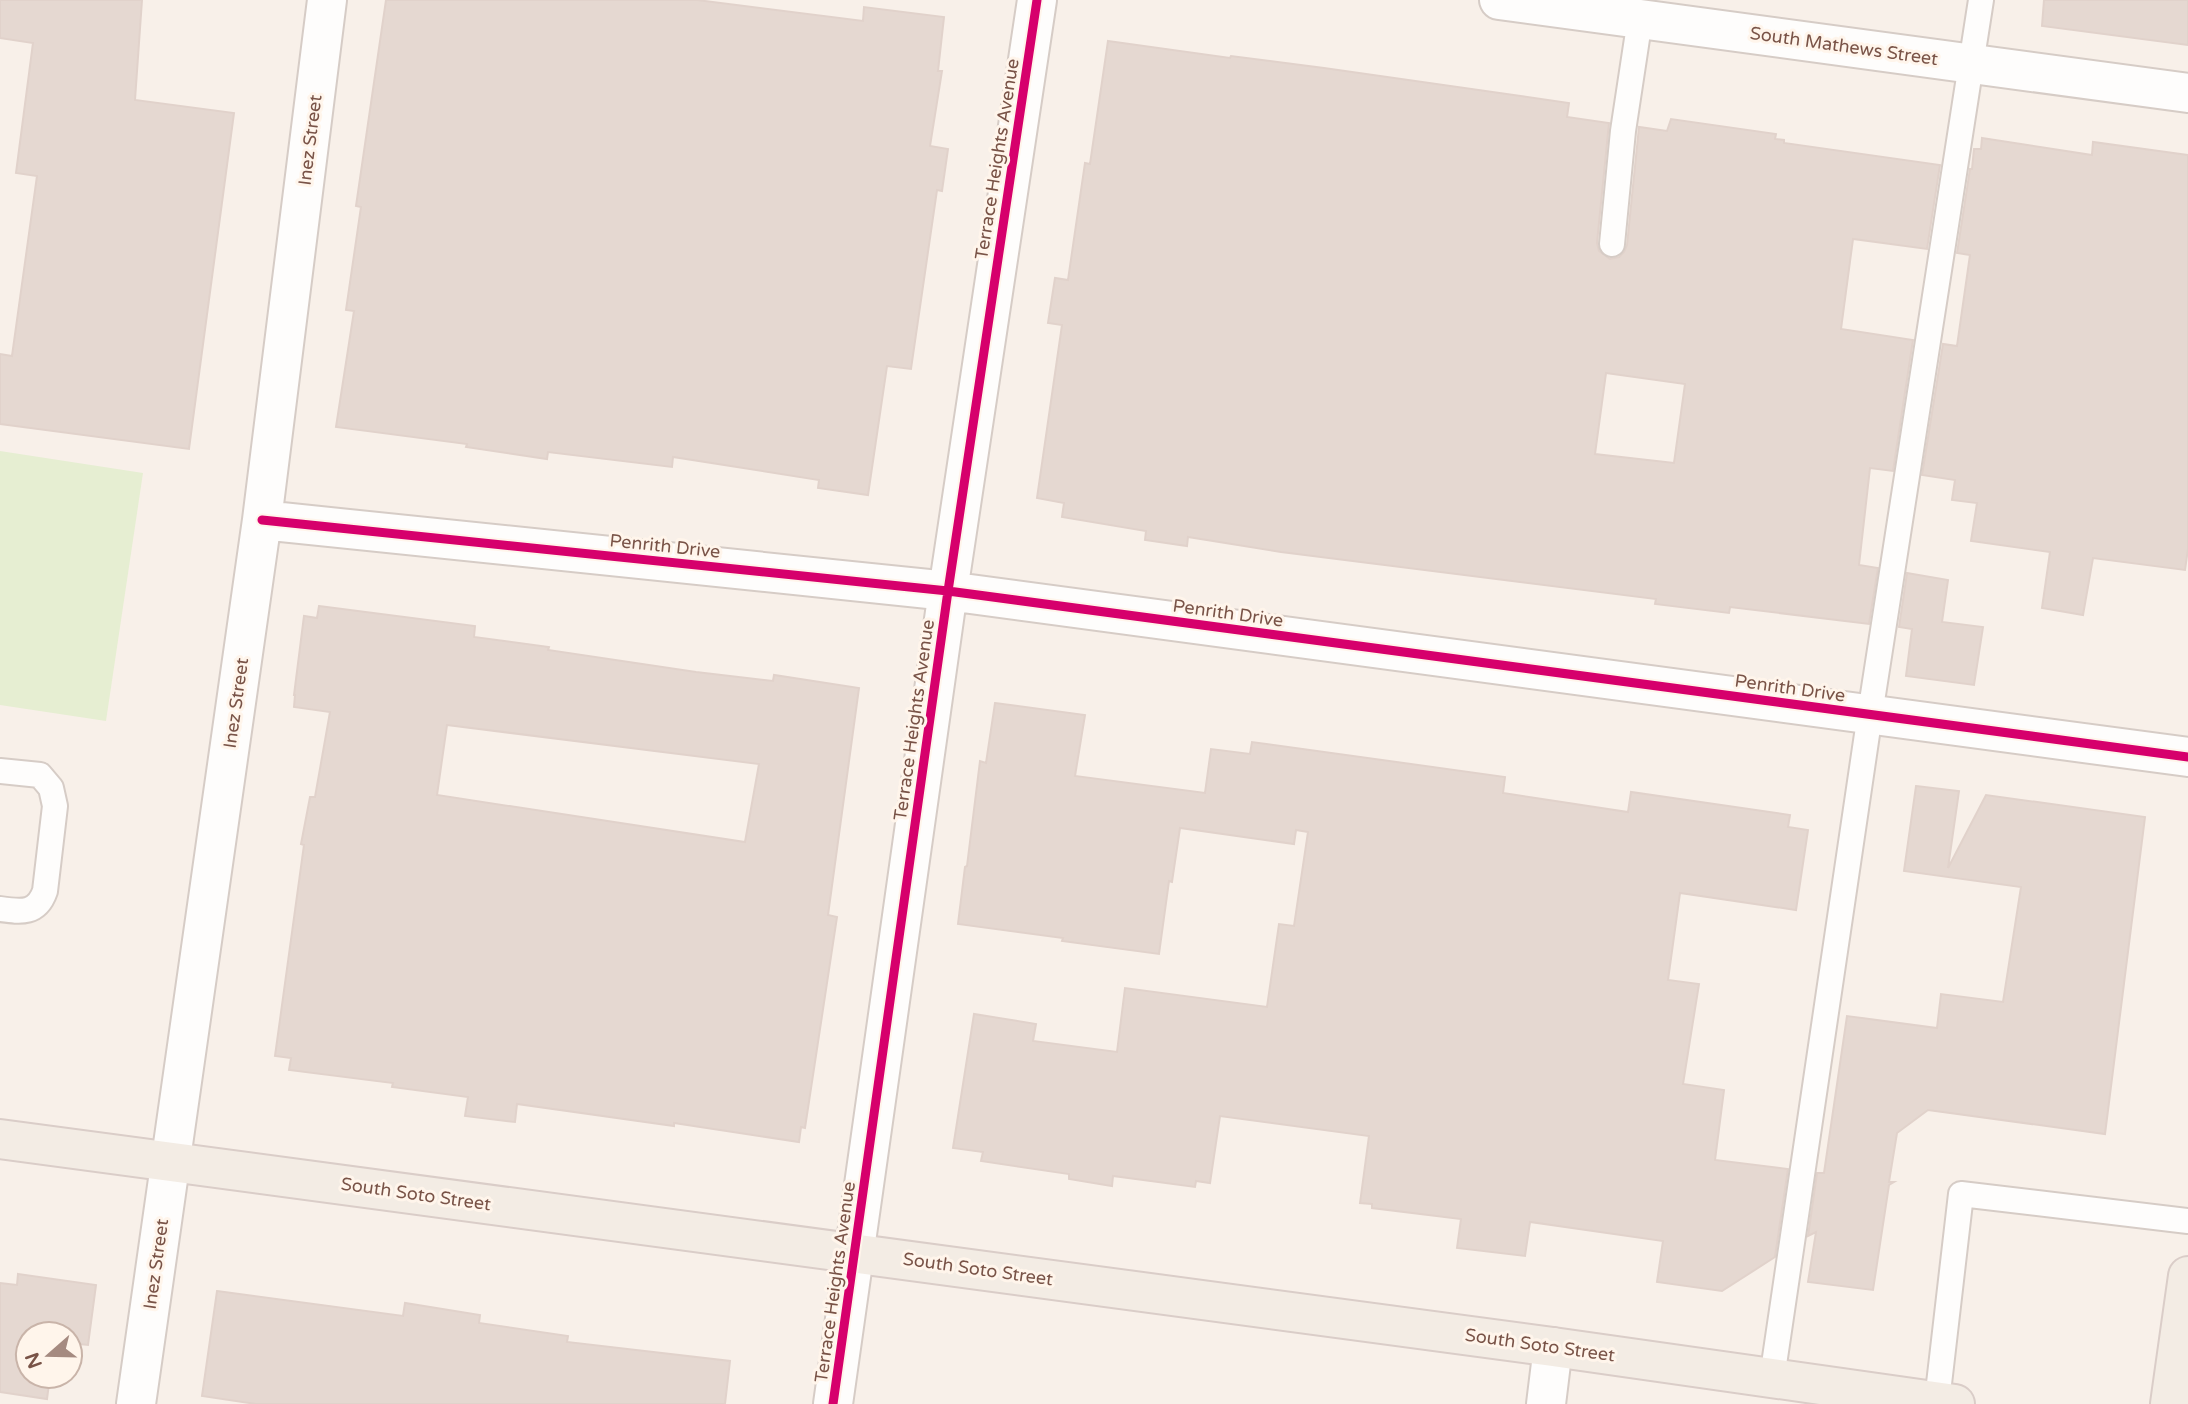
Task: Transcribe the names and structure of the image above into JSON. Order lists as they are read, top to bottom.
{
  "streets": {
    "main road": ["South Soto Street"],
    "street": [
      "South Mathews Street",
      "Inez Street",
      "Terrace Heights Avenue",
      "Penrith Drive"
    ]
  },
  "crossings": [
    ["Inez Street", "Penrith Drive"],
    ["Inez Street", "South Soto Street"],
    ["Terrace Heights Avenue", "Penrith Drive"],
    ["Terrace Heights Avenue", "South Soto Street"]
  ],
  "north": "left"
}
